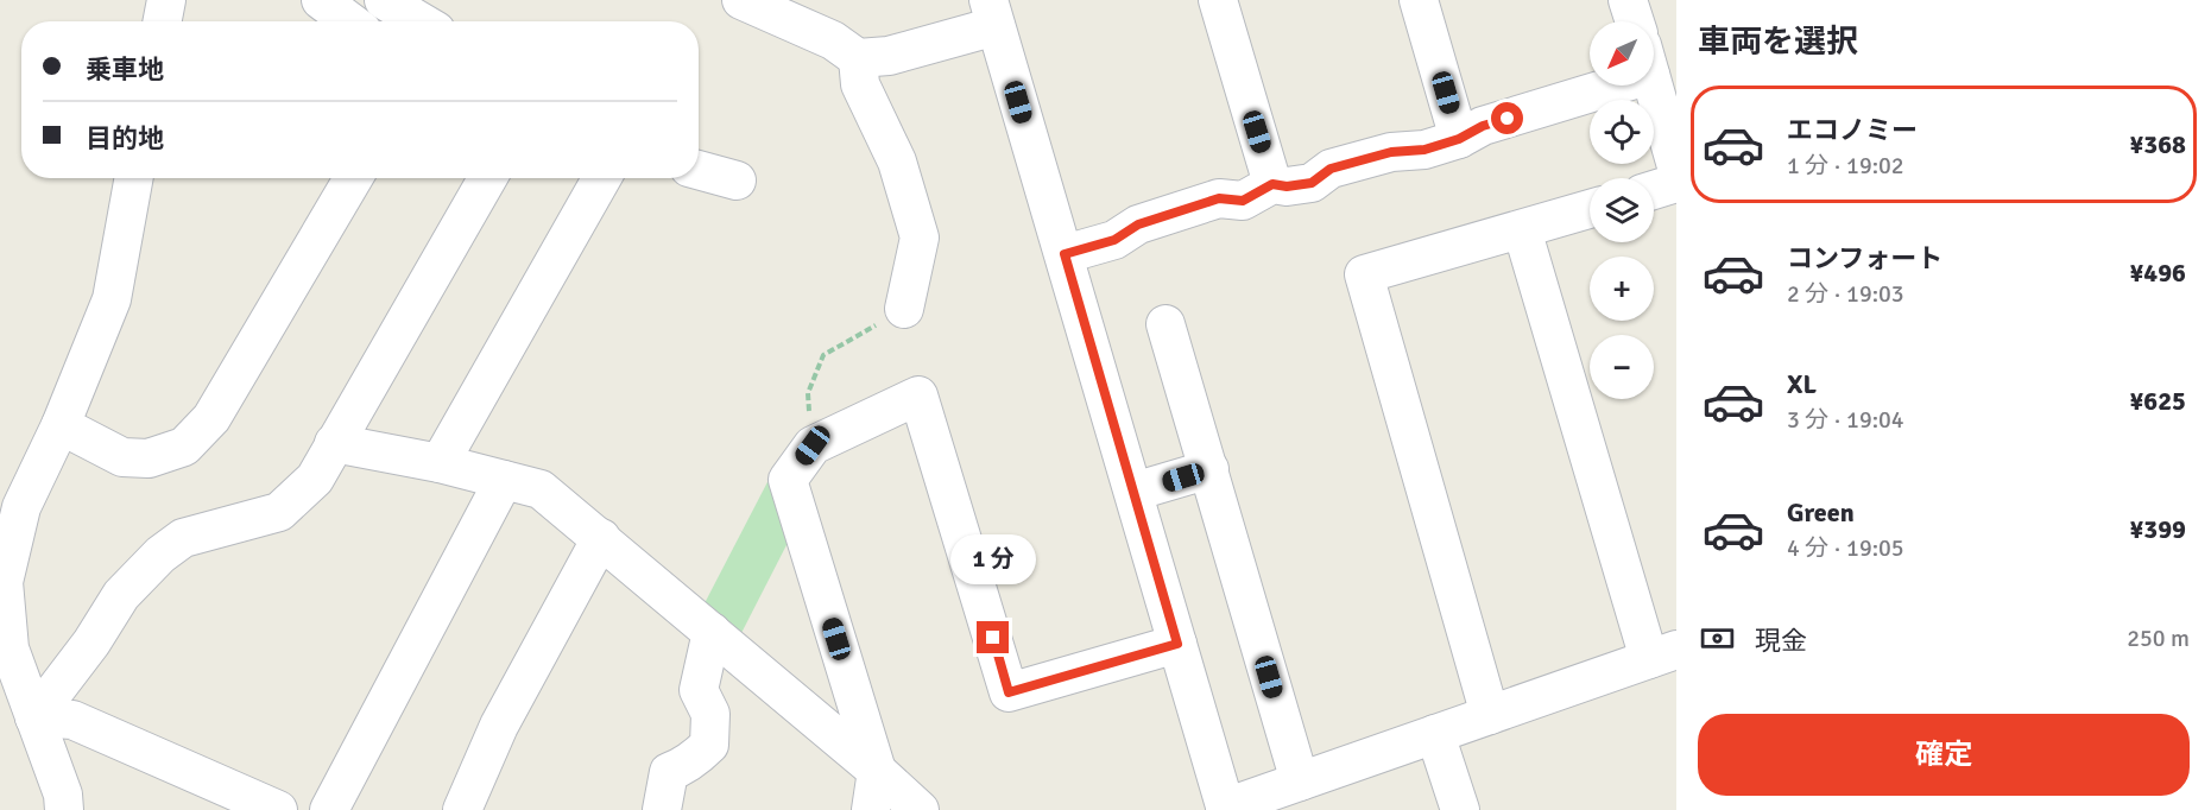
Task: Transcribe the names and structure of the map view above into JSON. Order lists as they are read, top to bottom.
{
  "north": "bottom left",
  "page": {
    "heading": "車両を選択",
    "map_buttons": ["+", "−"],
    "banner": ["乗車地", "目的地"],
    "list": [
      {
        "name": "エコノミー",
        "note": "1 分 · 19:02",
        "value": "¥368"
      },
      {
        "name": "コンフォート",
        "note": "2 分 · 19:03",
        "value": "¥496"
      },
      {
        "name": "XL",
        "note": "3 分 · 19:04",
        "value": "¥625"
      },
      {
        "name": "Green",
        "note": "4 分 · 19:05",
        "value": "¥399"
      }
    ],
    "bubble": "1 分",
    "pay": ["現金", "250 m"],
    "buttons": "確定"
  }
}
